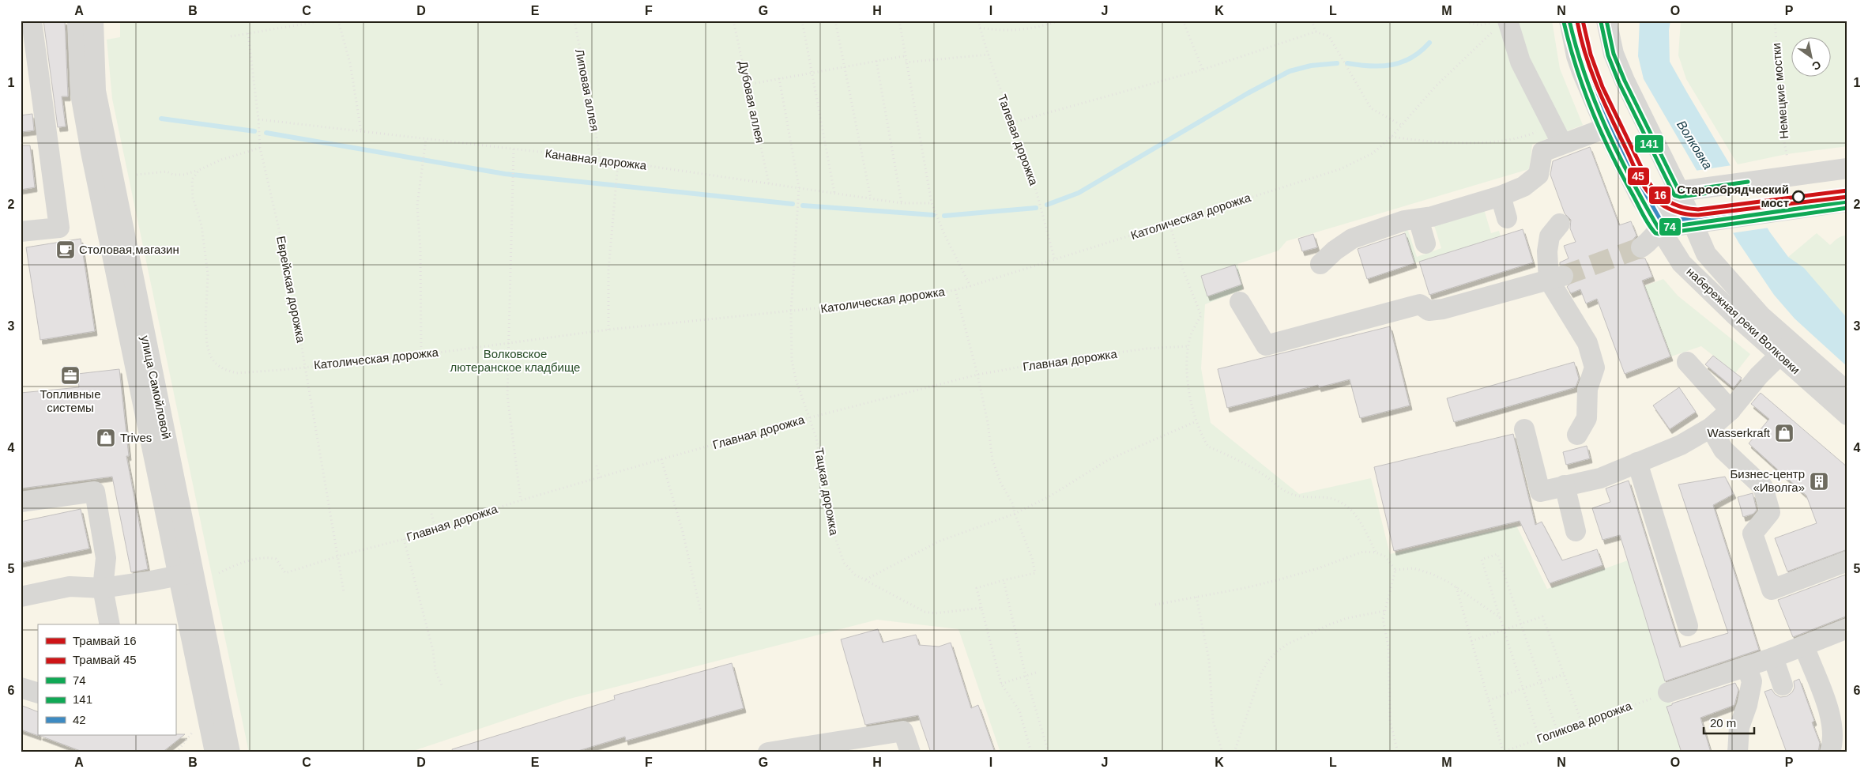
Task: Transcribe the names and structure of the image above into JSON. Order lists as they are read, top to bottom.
{
  "streets": {
    "street": ["набережная реки Волковки", "улица Самойловой"],
    "path": [
      "Липовая аллея",
      "Немецкие мостки",
      "Дубовая аллея",
      "Талевая дорожка",
      "Канавная дорожка",
      "Католическая дорожка",
      "Еврейская дорожка",
      "Главная дорожка",
      "Тацкая дорожка",
      "Голикова дорожка"
    ]
  },
  "crossings": [
    ["Липовая аллея", "Канавная дорожка"],
    ["Дубовая аллея", "Канавная дорожка"],
    ["Талевая дорожка", "Католическая дорожка"],
    ["Канавная дорожка", "Еврейская дорожка"],
    ["Канавная дорожка", "Тацкая дорожка"],
    ["Католическая дорожка", "Еврейская дорожка"],
    ["Католическая дорожка", "Тацкая дорожка"],
    ["Еврейская дорожка", "Главная дорожка"],
    ["Главная дорожка", "Тацкая дорожка"]
  ],
  "water": ["Волковка"],
  "parks": ["Волковское лютеранское кладбище"],
  "places": {
    "other": ["Старообрядческий мост"],
    "cafe": ["Столовая,магазин"],
    "office": ["Топливные системы"],
    "shop": ["Wasserkraft", "Trives"],
    "building": ["Бизнес-центр «Иволга»"]
  },
  "lines": [
    "tram line 16",
    "transit line 74",
    "transit line 42",
    "tram line 45",
    "transit line 141"
  ],
  "legend": [
    "Трамвай 16",
    "Трамвай 45",
    "74",
    "141",
    "42"
  ],
  "scale_bar": "20 m",
  "north": "bottom right",
  "grid": {
    "columns": [
      "A",
      "B",
      "C",
      "D",
      "E",
      "F",
      "G",
      "H",
      "I",
      "J",
      "K",
      "L",
      "M",
      "N",
      "O",
      "P"
    ],
    "rows": [
      "1",
      "2",
      "3",
      "4",
      "5",
      "6"
    ]
  }
}
